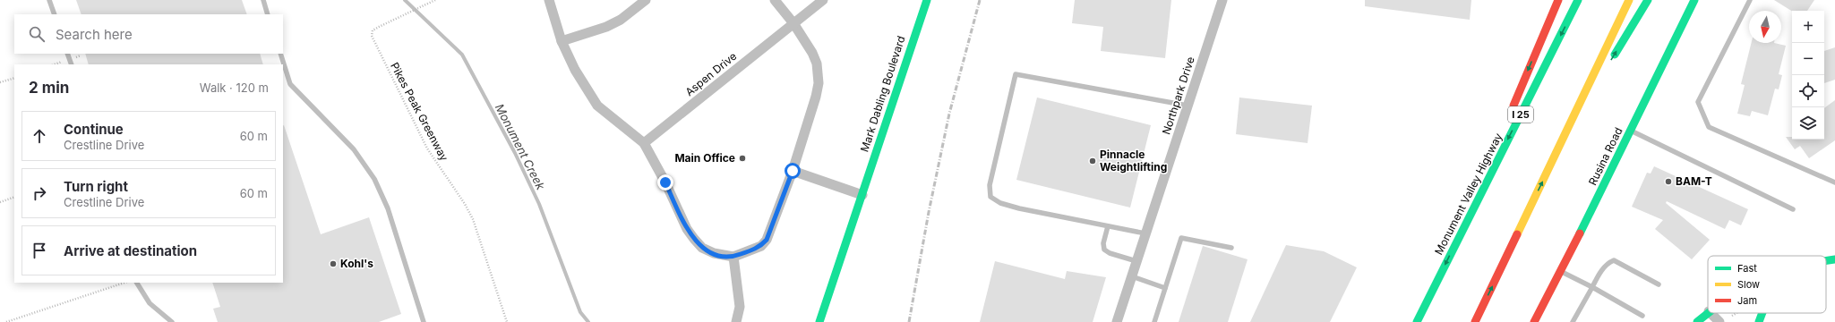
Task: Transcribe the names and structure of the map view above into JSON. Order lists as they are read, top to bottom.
{
  "streets": {
    "main road": [
      "Mark Dabling Boulevard",
      "I 25",
      "Rusina Road",
      "Monument Valley Highway"
    ],
    "street": ["Aspen Drive", "Northpark Drive"],
    "path": ["Pikes Peak Greenway"]
  },
  "water": ["Monument Creek"],
  "places": [
    "Main Office",
    "Pinnacle Weightlifting",
    "BAM-T",
    "Kohl's"
  ],
  "legend": ["Fast", "Slow", "Jam"],
  "north": "bottom",
  "page": {
    "map_buttons": ["+", "−"],
    "search": "Search here",
    "heading": ["2 min", "Walk · 120 m"],
    "list": [
      ["Continue", "Crestline Drive", "60 m"],
      ["Turn right", "Crestline Drive", "60 m"],
      "Arrive at destination"
    ]
  }
}
